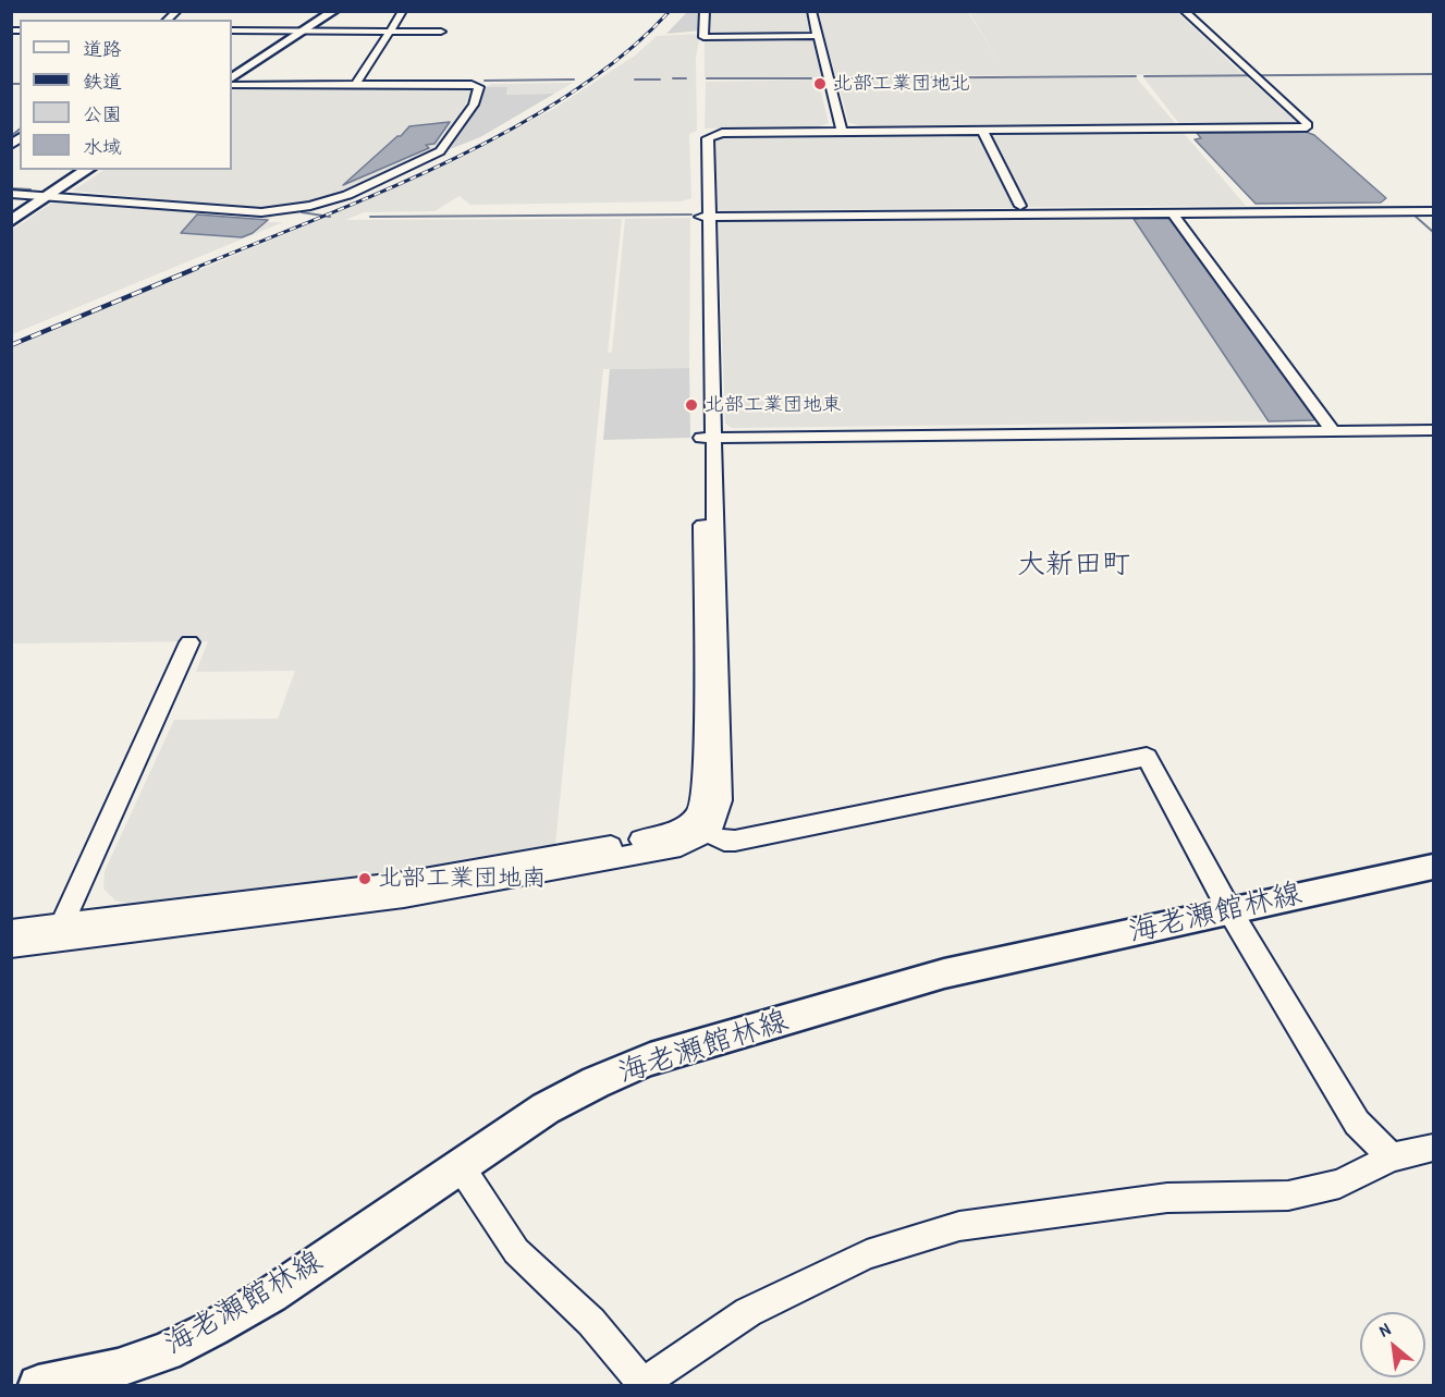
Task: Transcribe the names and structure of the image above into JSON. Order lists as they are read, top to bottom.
{
  "streets": {
    "main road": ["海老瀬館林線"]
  },
  "districts": ["大新田町"],
  "places": ["北部工業団地北", "北部工業団地東", "北部工業団地南"],
  "legend": [
    "道路",
    "鉄道",
    "公園",
    "水域"
  ],
  "north": "top left"
}
